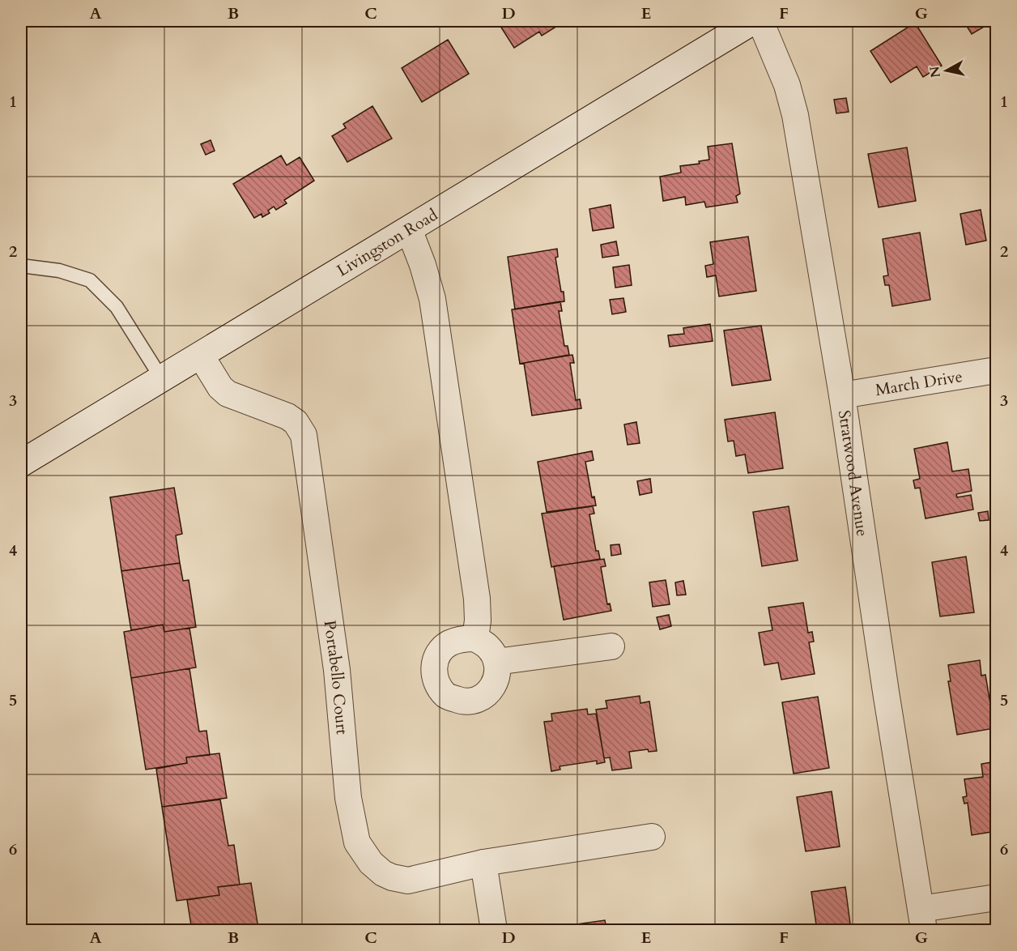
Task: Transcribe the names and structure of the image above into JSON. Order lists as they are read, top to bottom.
{
  "streets": {
    "main road": ["Livingston Road"],
    "street": ["March Drive", "Stratwood Avenue", "Portabello Court"]
  },
  "crossings": [
    ["Livingston Road", "Portabello Court"],
    ["March Drive", "Stratwood Avenue"]
  ],
  "north": "left",
  "grid": {
    "columns": [
      "A",
      "B",
      "C",
      "D",
      "E",
      "F",
      "G"
    ],
    "rows": [
      "1",
      "2",
      "3",
      "4",
      "5",
      "6"
    ]
  }
}
